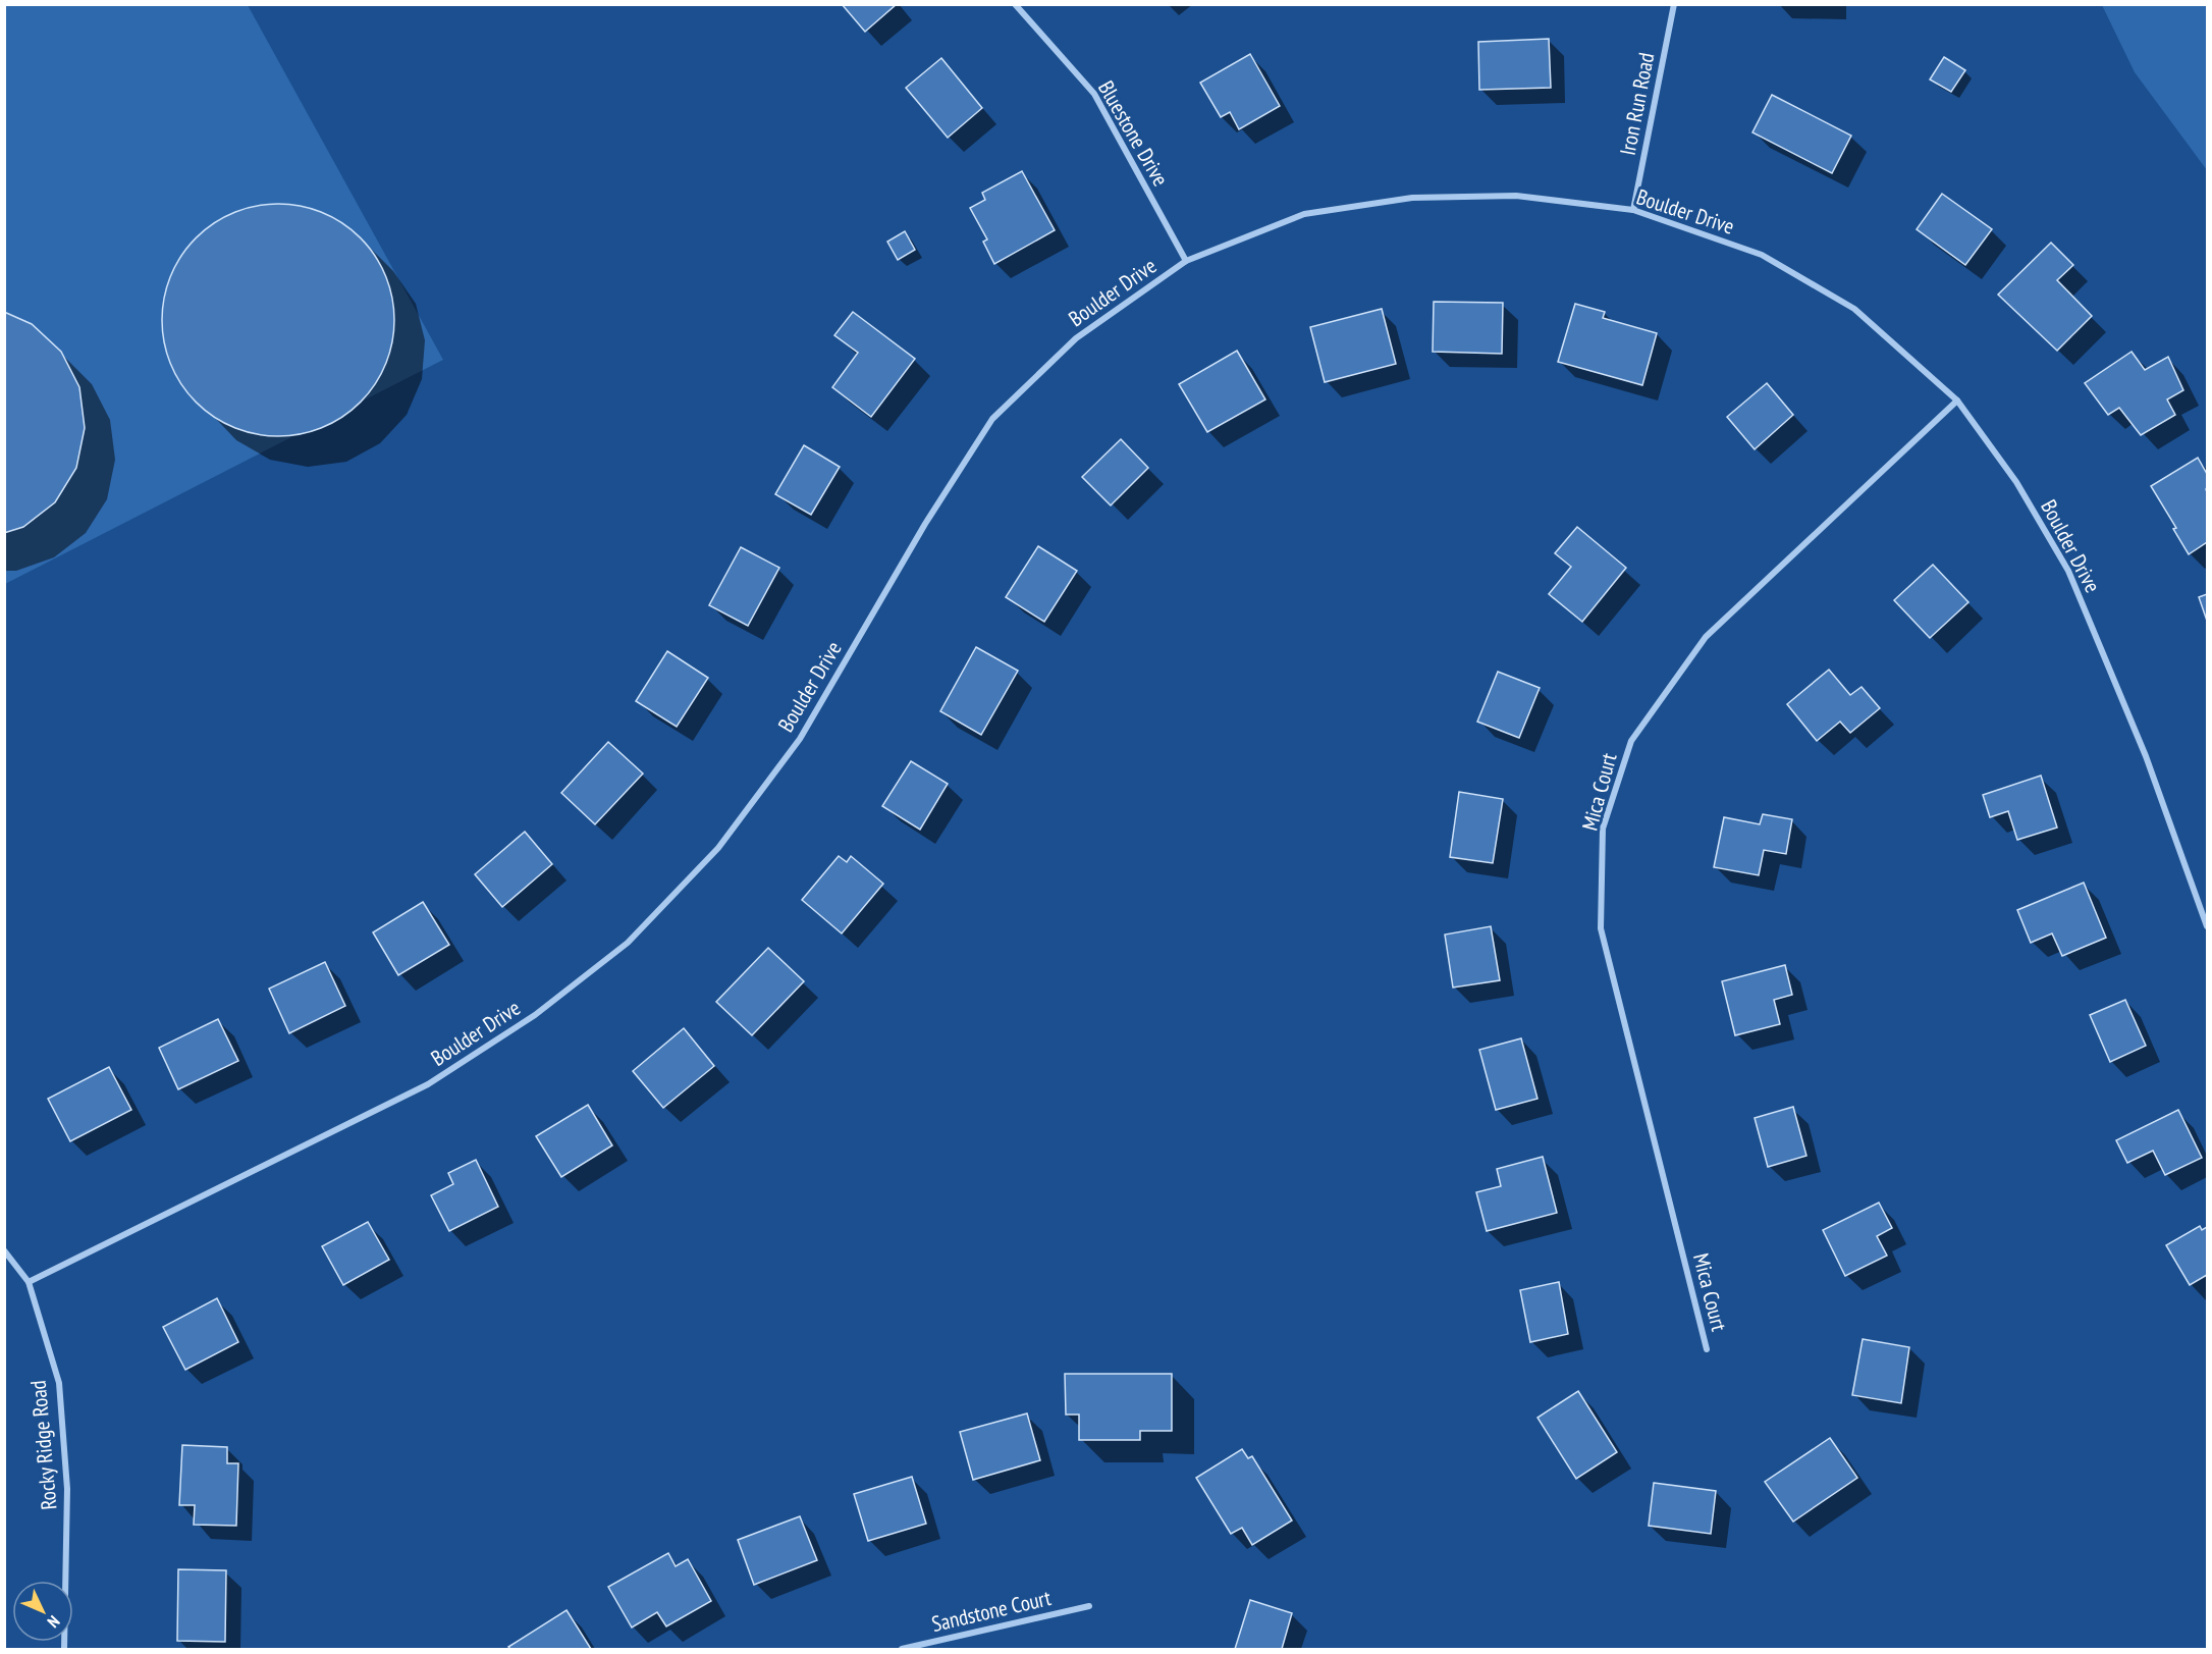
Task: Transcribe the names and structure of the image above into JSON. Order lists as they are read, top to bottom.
{
  "streets": {
    "street": [
      "Iron Run Road",
      "Bluestone Drive",
      "Boulder Drive",
      "Mica Court",
      "Rocky Ridge Road",
      "Sandstone Court"
    ]
  },
  "crossings": [
    ["Iron Run Road", "Boulder Drive"],
    ["Bluestone Drive", "Boulder Drive"],
    ["Boulder Drive", "Mica Court"],
    ["Boulder Drive", "Rocky Ridge Road"]
  ],
  "north": "bottom right"
}
